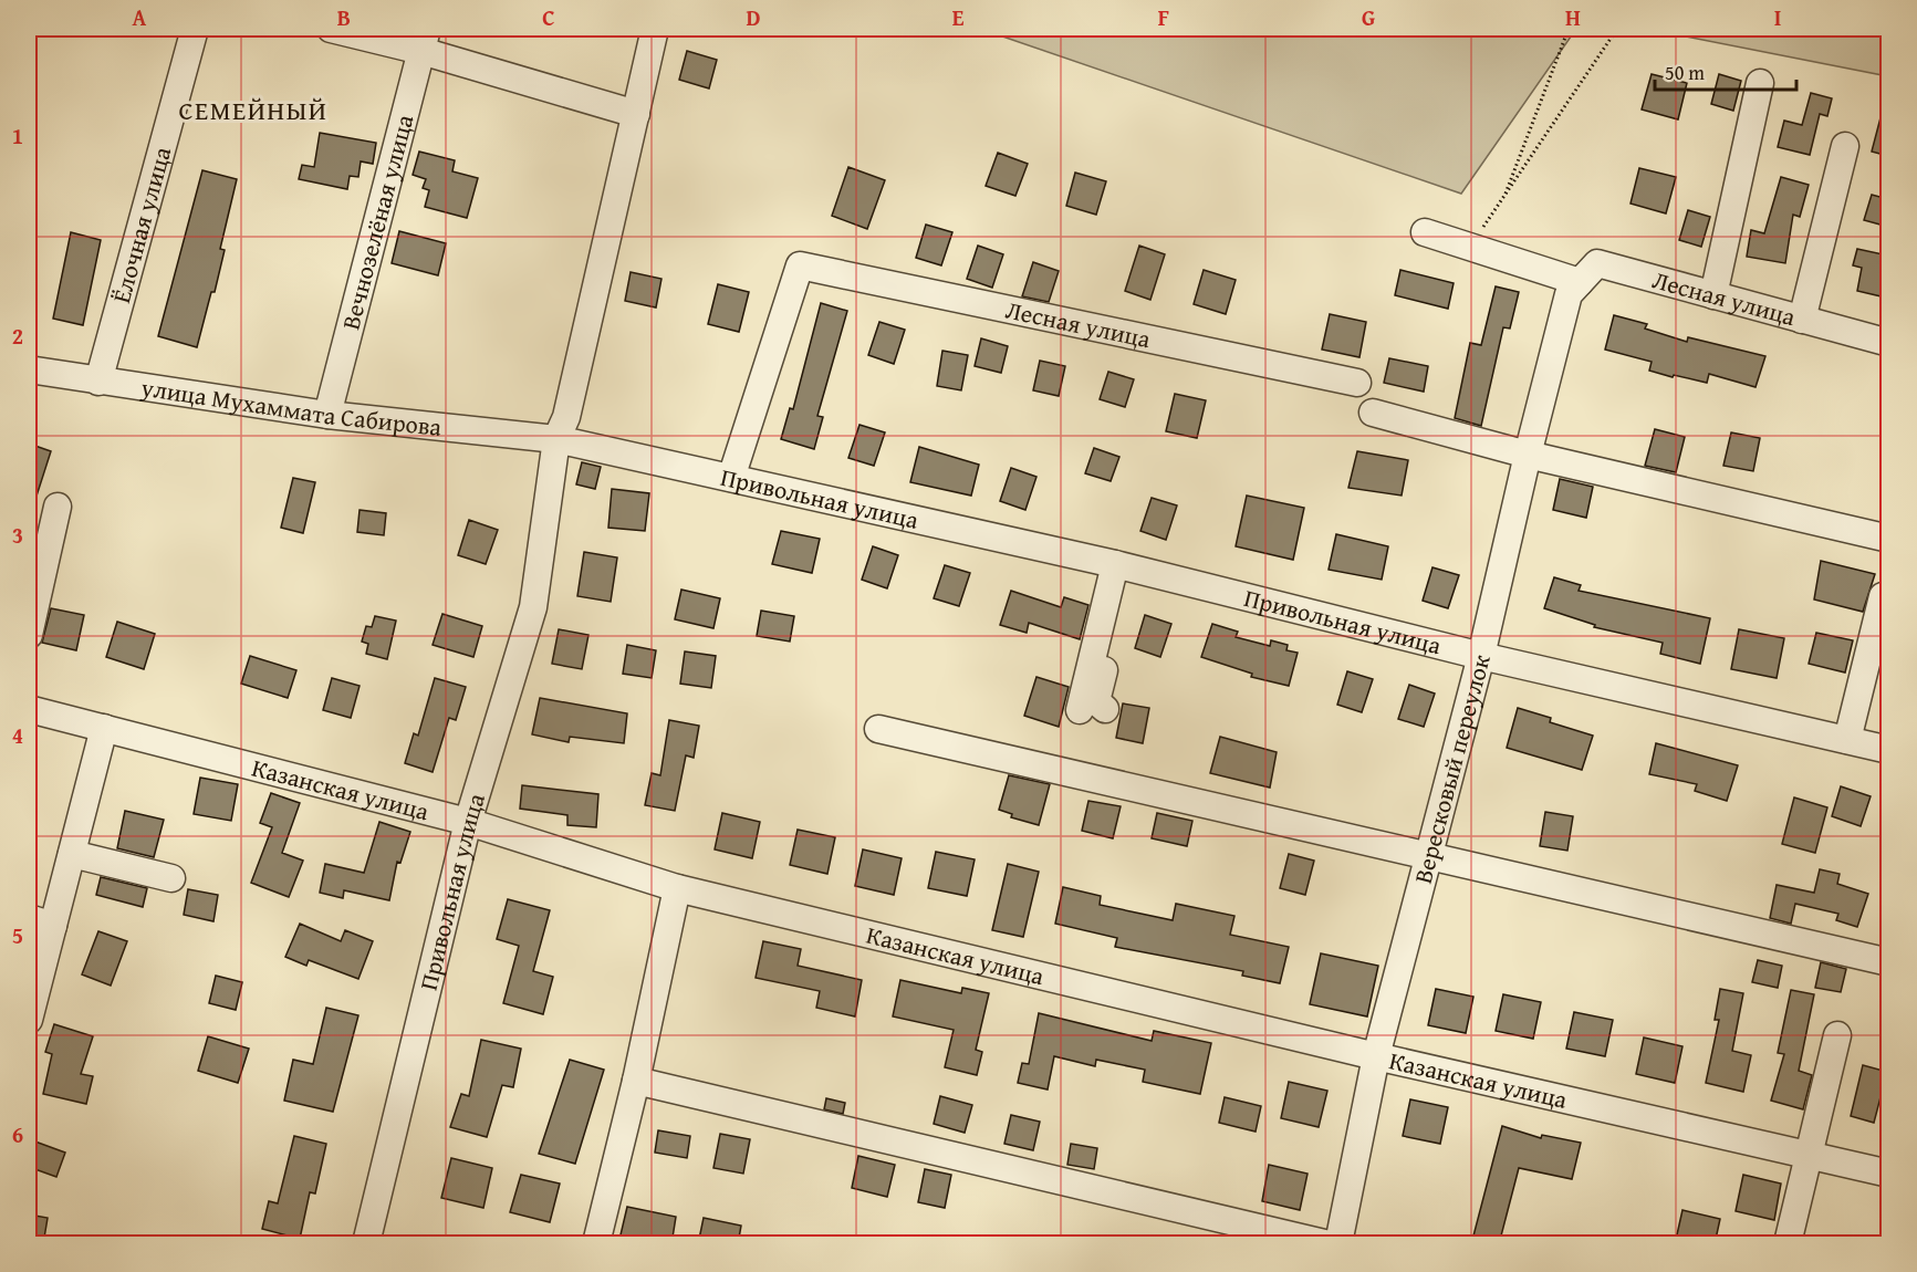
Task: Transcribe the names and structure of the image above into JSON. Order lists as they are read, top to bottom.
{
  "streets": {
    "street": [
      "Вечнозелёная улица",
      "Ёлочная улица",
      "Лесная улица",
      "улица Мухаммата Сабирова",
      "Привольная улица",
      "Вересковый переулок",
      "Казанская улица"
    ]
  },
  "crossings": [
    ["Вечнозелёная улица", "улица Мухаммата Сабирова"],
    ["Ёлочная улица", "улица Мухаммата Сабирова"],
    ["Лесная улица", "Привольная улица"],
    ["Лесная улица", "Вересковый переулок"],
    ["улица Мухаммата Сабирова", "Привольная улица"],
    ["Привольная улица", "Вересковый переулок"],
    ["Привольная улица", "Казанская улица"],
    ["Вересковый переулок", "Казанская улица"]
  ],
  "districts": ["СЕМЕЙНЫЙ"],
  "scale_bar": "50 m",
  "grid": {
    "columns": [
      "A",
      "B",
      "C",
      "D",
      "E",
      "F",
      "G",
      "H",
      "I"
    ],
    "rows": [
      "1",
      "2",
      "3",
      "4",
      "5",
      "6"
    ]
  }
}
